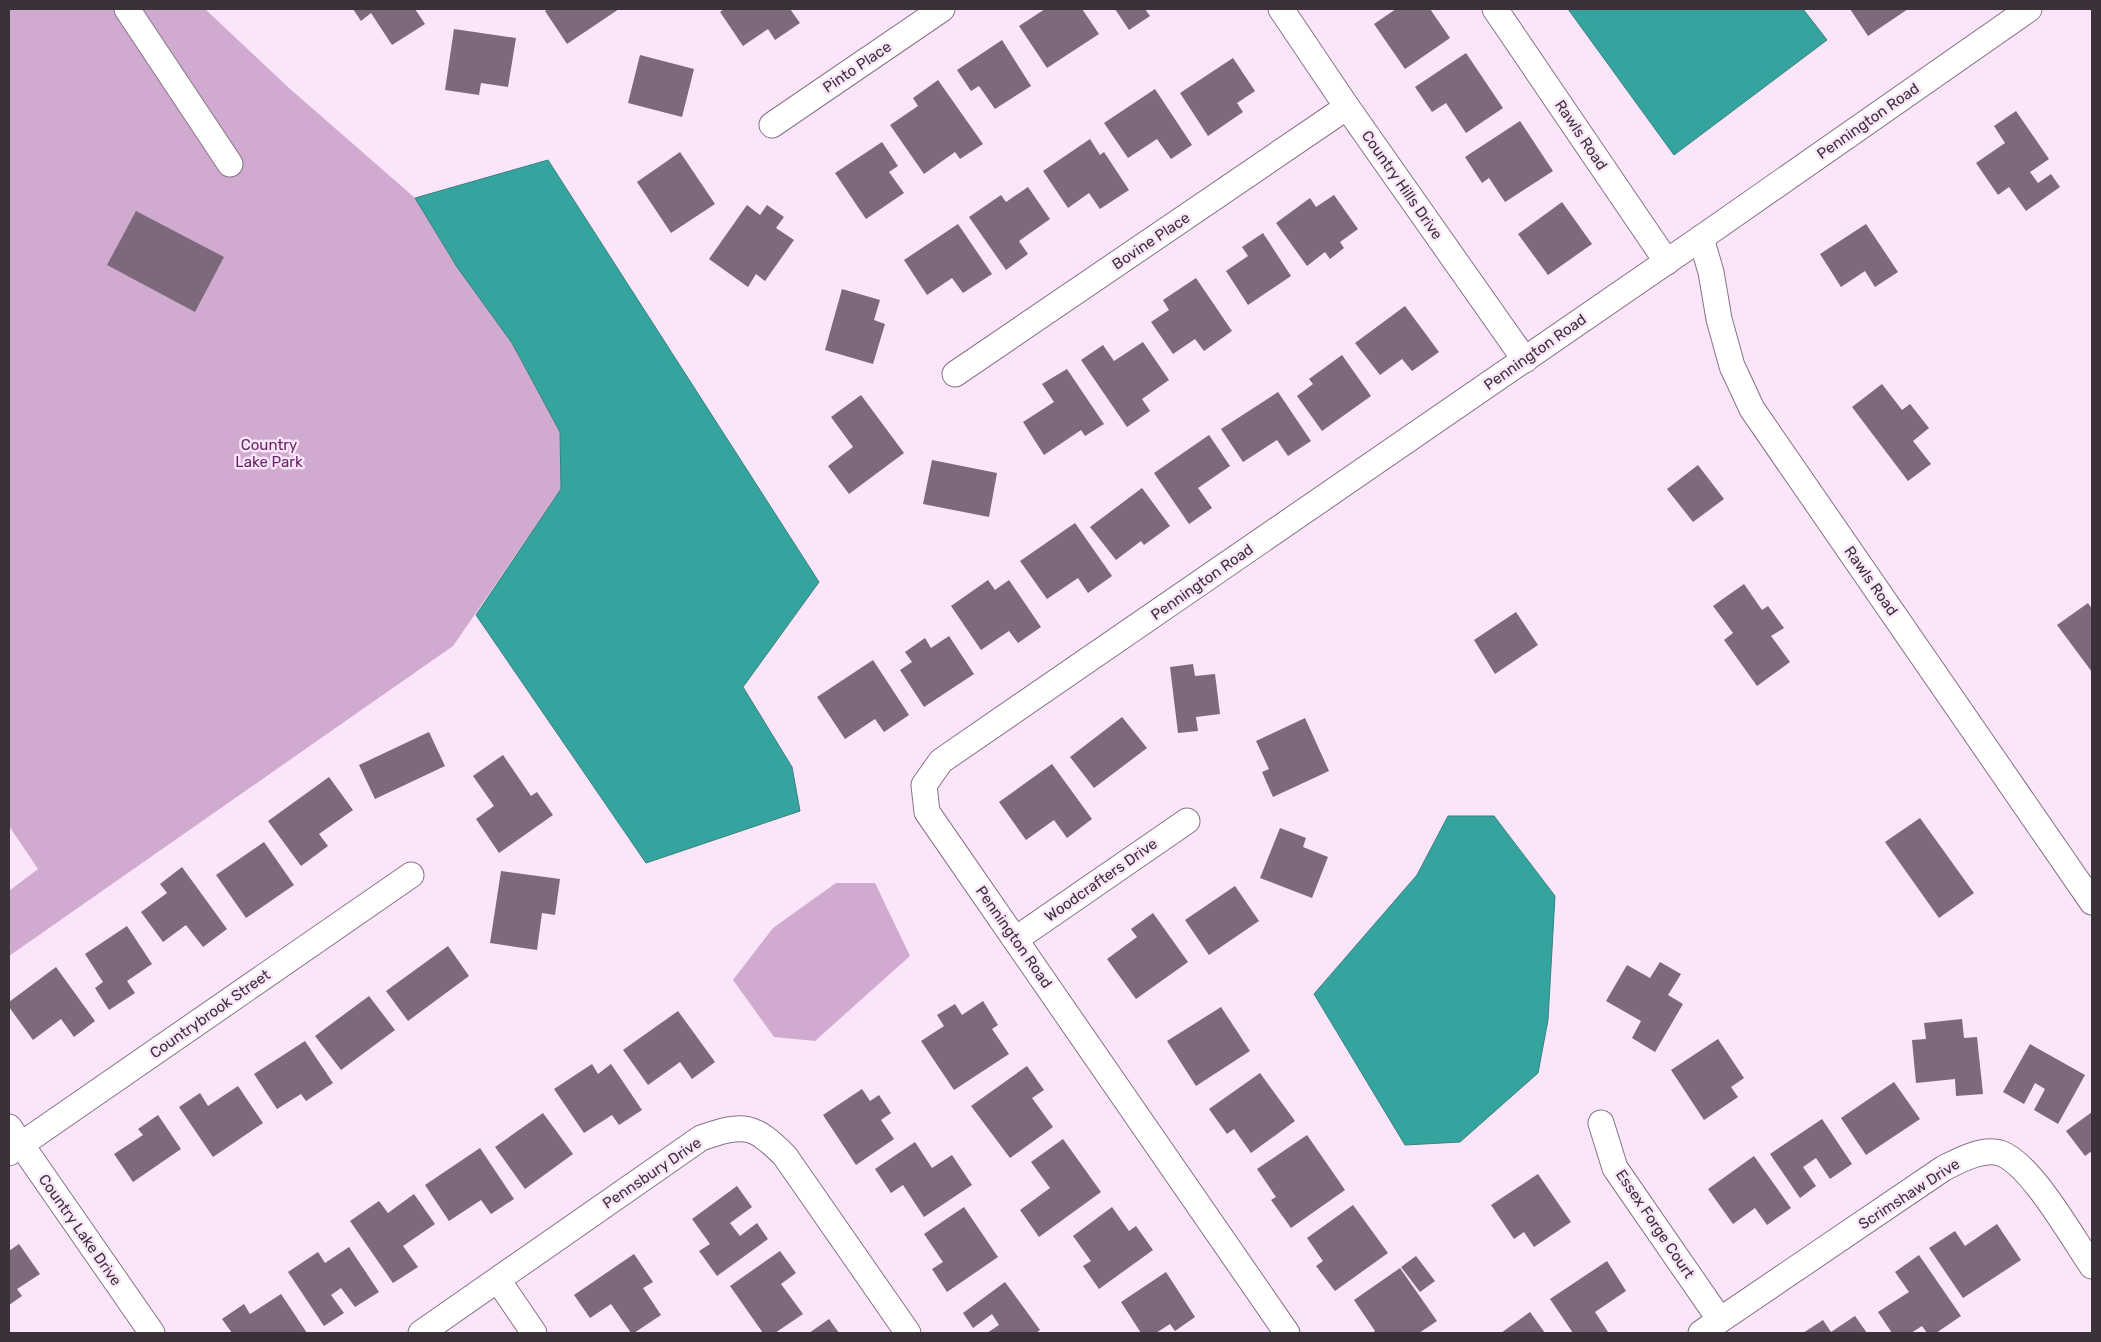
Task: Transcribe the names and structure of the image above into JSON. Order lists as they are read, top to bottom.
{
  "streets": {
    "street": [
      "Pinto Place",
      "Pennington Road",
      "Rawls Road",
      "Country Hills Drive",
      "Bovine Place",
      "Woodcrafters Drive",
      "Countrybrook Street",
      "Pennsbury Drive",
      "Scrimshaw Drive",
      "Essex Forge Court",
      "Country Lake Drive"
    ]
  },
  "crossings": [
    ["Pennington Road", "Rawls Road"],
    ["Pennington Road", "Country Hills Drive"],
    ["Pennington Road", "Woodcrafters Drive"],
    ["Country Hills Drive", "Bovine Place"],
    ["Countrybrook Street", "Country Lake Drive"],
    ["Scrimshaw Drive", "Essex Forge Court"]
  ],
  "parks": ["Country Lake Park"]
}
